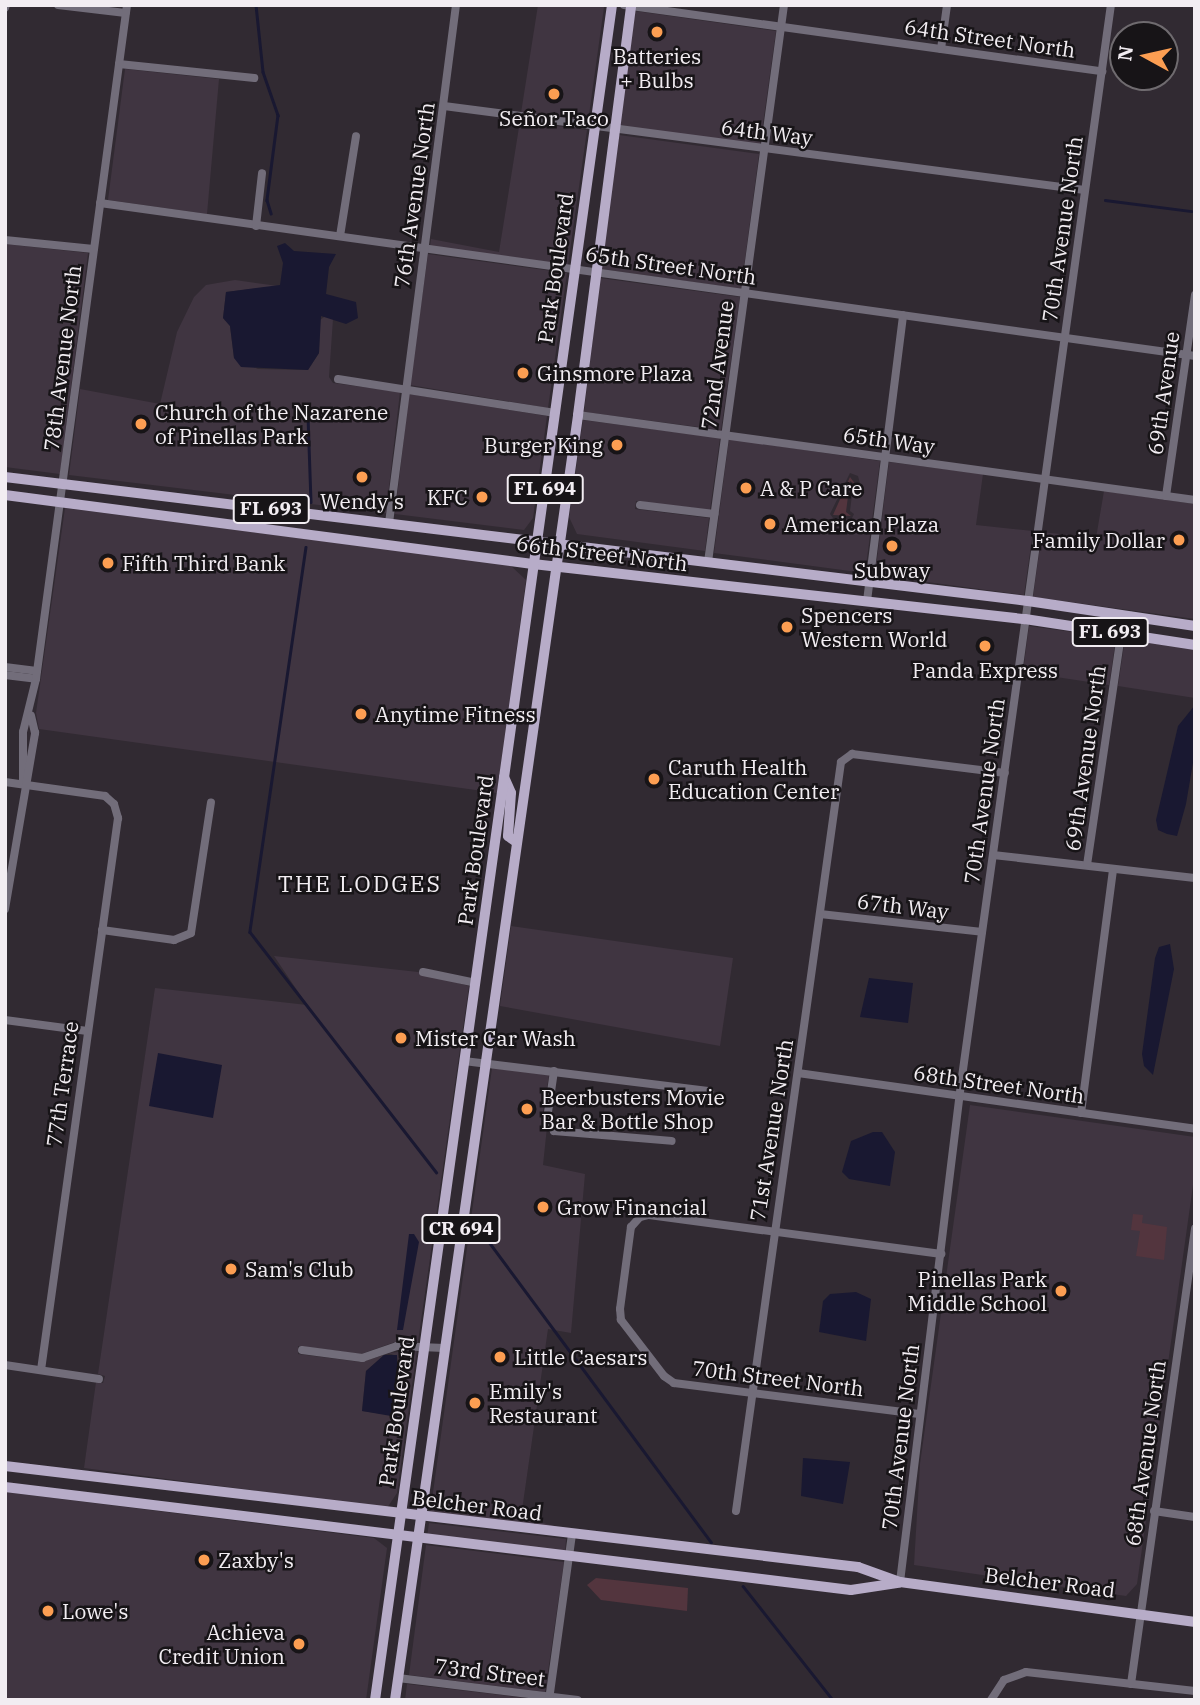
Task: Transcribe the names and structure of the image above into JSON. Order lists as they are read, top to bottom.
{
  "streets": {
    "main road": [
      "Park Boulevard",
      "FL 694",
      "FL 693",
      "66th Street North",
      "CR 694",
      "Belcher Road"
    ],
    "street": [
      "64th Street North",
      "64th Way",
      "76th Avenue North",
      "70th Avenue North",
      "65th Street North",
      "78th Avenue North",
      "72nd Avenue",
      "69th Avenue",
      "65th Way",
      "69th Avenue North",
      "67th Way",
      "77th Terrace",
      "68th Street North",
      "71st Avenue North",
      "70th Street North",
      "68th Avenue North",
      "73rd Street"
    ]
  },
  "crossings": [
    ["64th Street North", "70th Avenue North"],
    ["64th Street North", "Park Boulevard"],
    ["64th Street North", "72nd Avenue"],
    ["64th Way", "76th Avenue North"],
    ["64th Way", "70th Avenue North"],
    ["64th Way", "Park Boulevard"],
    ["64th Way", "72nd Avenue"],
    ["76th Avenue North", "65th Street North"],
    ["76th Avenue North", "66th Street North"],
    ["70th Avenue North", "65th Street North"],
    ["70th Avenue North", "65th Way"],
    ["70th Avenue North", "66th Street North"],
    ["70th Avenue North", "67th Way"],
    ["70th Avenue North", "68th Street North"],
    ["70th Avenue North", "71st Avenue North"],
    ["70th Avenue North", "70th Street North"],
    ["70th Avenue North", "Belcher Road"],
    ["65th Street North", "Park Boulevard"],
    ["65th Street North", "78th Avenue North"],
    ["65th Street North", "72nd Avenue"],
    ["65th Street North", "69th Avenue"],
    ["Park Boulevard", "65th Way"],
    ["Park Boulevard", "66th Street North"],
    ["Park Boulevard", "Belcher Road"],
    ["Park Boulevard", "73rd Street"],
    ["78th Avenue North", "66th Street North"],
    ["78th Avenue North", "77th Terrace"],
    ["72nd Avenue", "65th Way"],
    ["72nd Avenue", "66th Street North"],
    ["69th Avenue", "65th Way"],
    ["66th Street North", "69th Avenue North"],
    ["67th Way", "71st Avenue North"],
    ["68th Street North", "71st Avenue North"],
    ["71st Avenue North", "70th Street North"],
    ["68th Avenue North", "Belcher Road"]
  ],
  "districts": ["THE LODGES"],
  "places": [
    "Batteries + Bulbs",
    "Señor Taco",
    "Ginsmore Plaza",
    "Church of the Nazarene of Pinellas Park",
    "Burger King",
    "Wendy's",
    "A & P Care",
    "KFC",
    "American Plaza",
    "Family Dollar",
    "Subway",
    "Fifth Third Bank",
    "Spencers Western World",
    "Panda Express",
    "Anytime Fitness",
    "Caruth Health Education Center",
    "Mister Car Wash",
    "Beerbusters Movie Bar & Bottle Shop",
    "Grow Financial",
    "Sam's Club",
    "Pinellas Park Middle School",
    "Little Caesars",
    "Emily's Restaurant",
    "Zaxby's",
    "Lowe's",
    "Achieva Credit Union"
  ],
  "north": "left"
}
